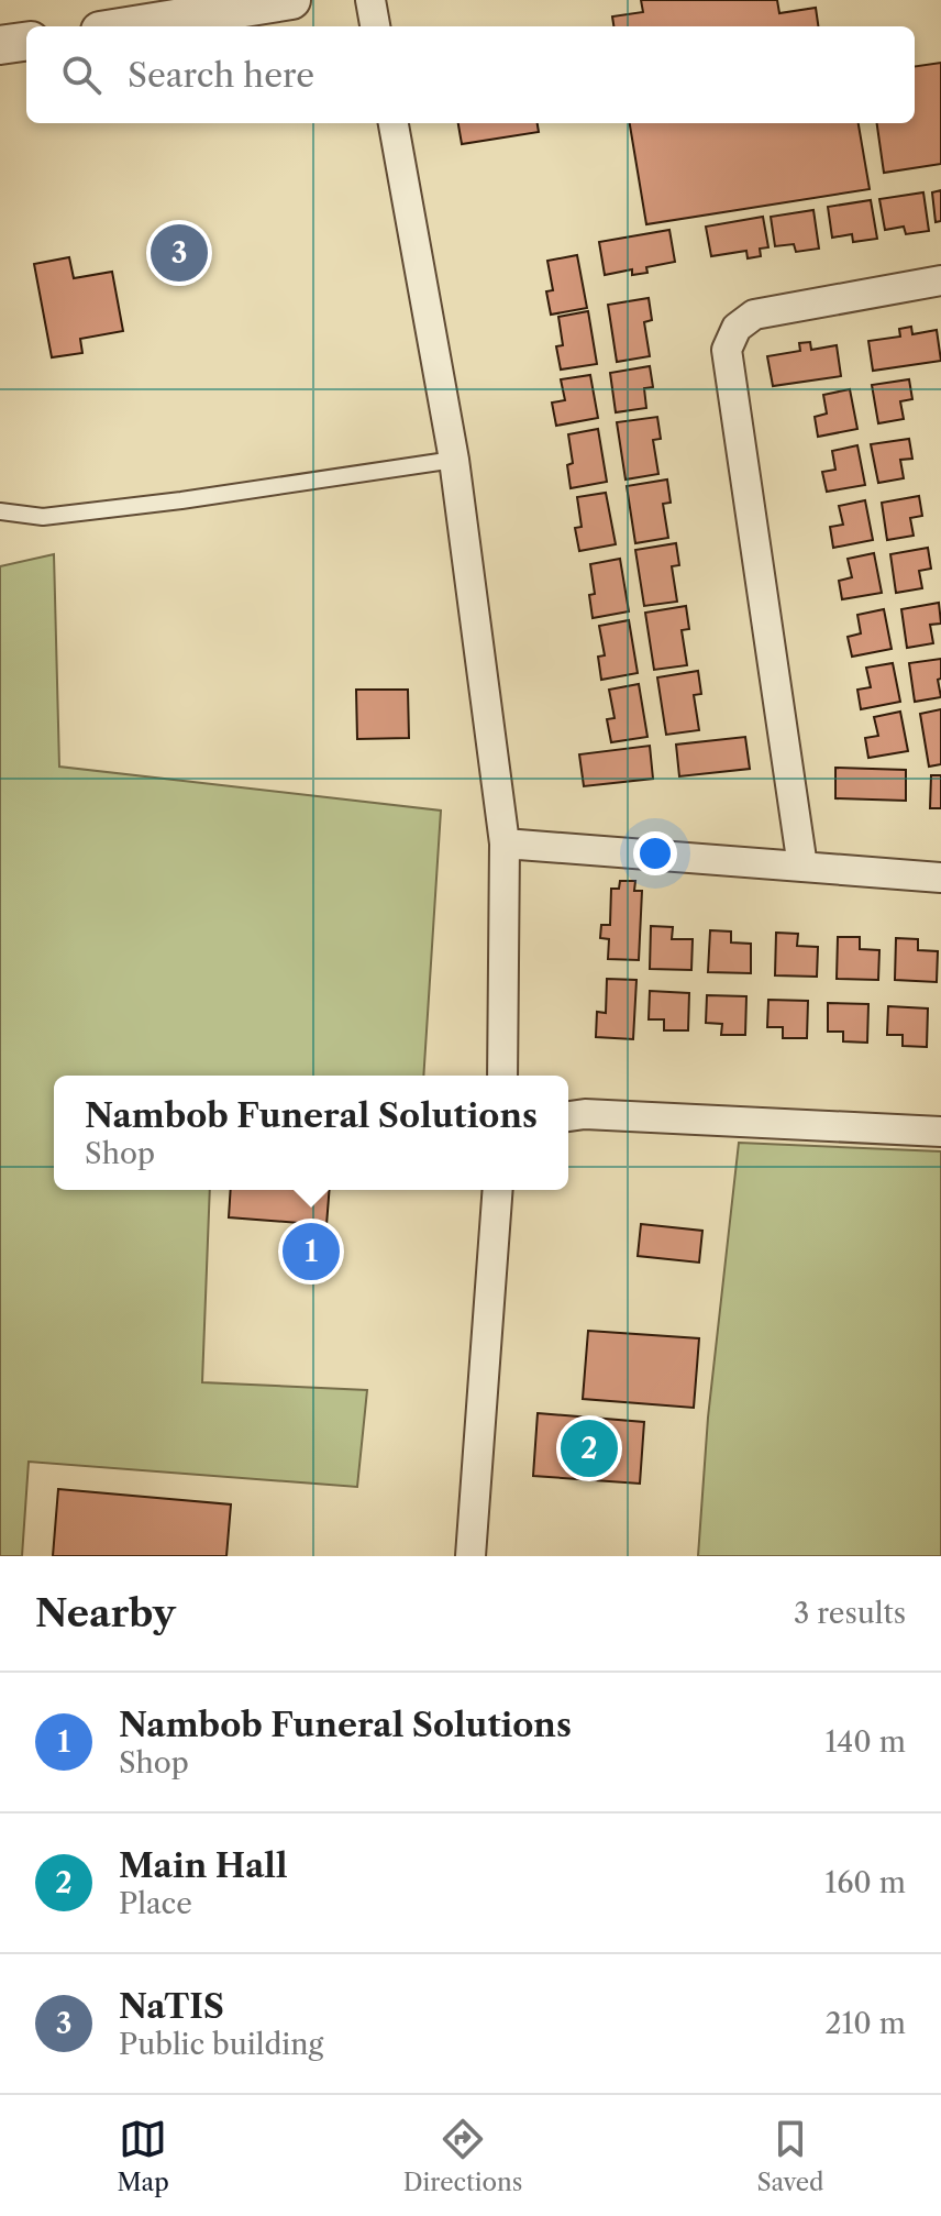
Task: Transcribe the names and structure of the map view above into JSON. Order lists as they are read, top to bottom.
{
  "page": {
    "search": "Search here",
    "pins": ["3", "1", "2"],
    "popup": ["Nambob Funeral Solutions", "Shop"],
    "heading": ["Nearby", "3 results"],
    "list": [
      {
        "mark": "1",
        "name": "Nambob Funeral Solutions",
        "note": "Shop",
        "value": "140 m"
      },
      {
        "mark": "2",
        "name": "Main Hall",
        "note": "Place",
        "value": "160 m"
      },
      {
        "mark": "3",
        "name": "NaTIS",
        "note": "Public building",
        "value": "210 m"
      }
    ],
    "nav": ["Map", "Directions", "Saved"]
  }
}
